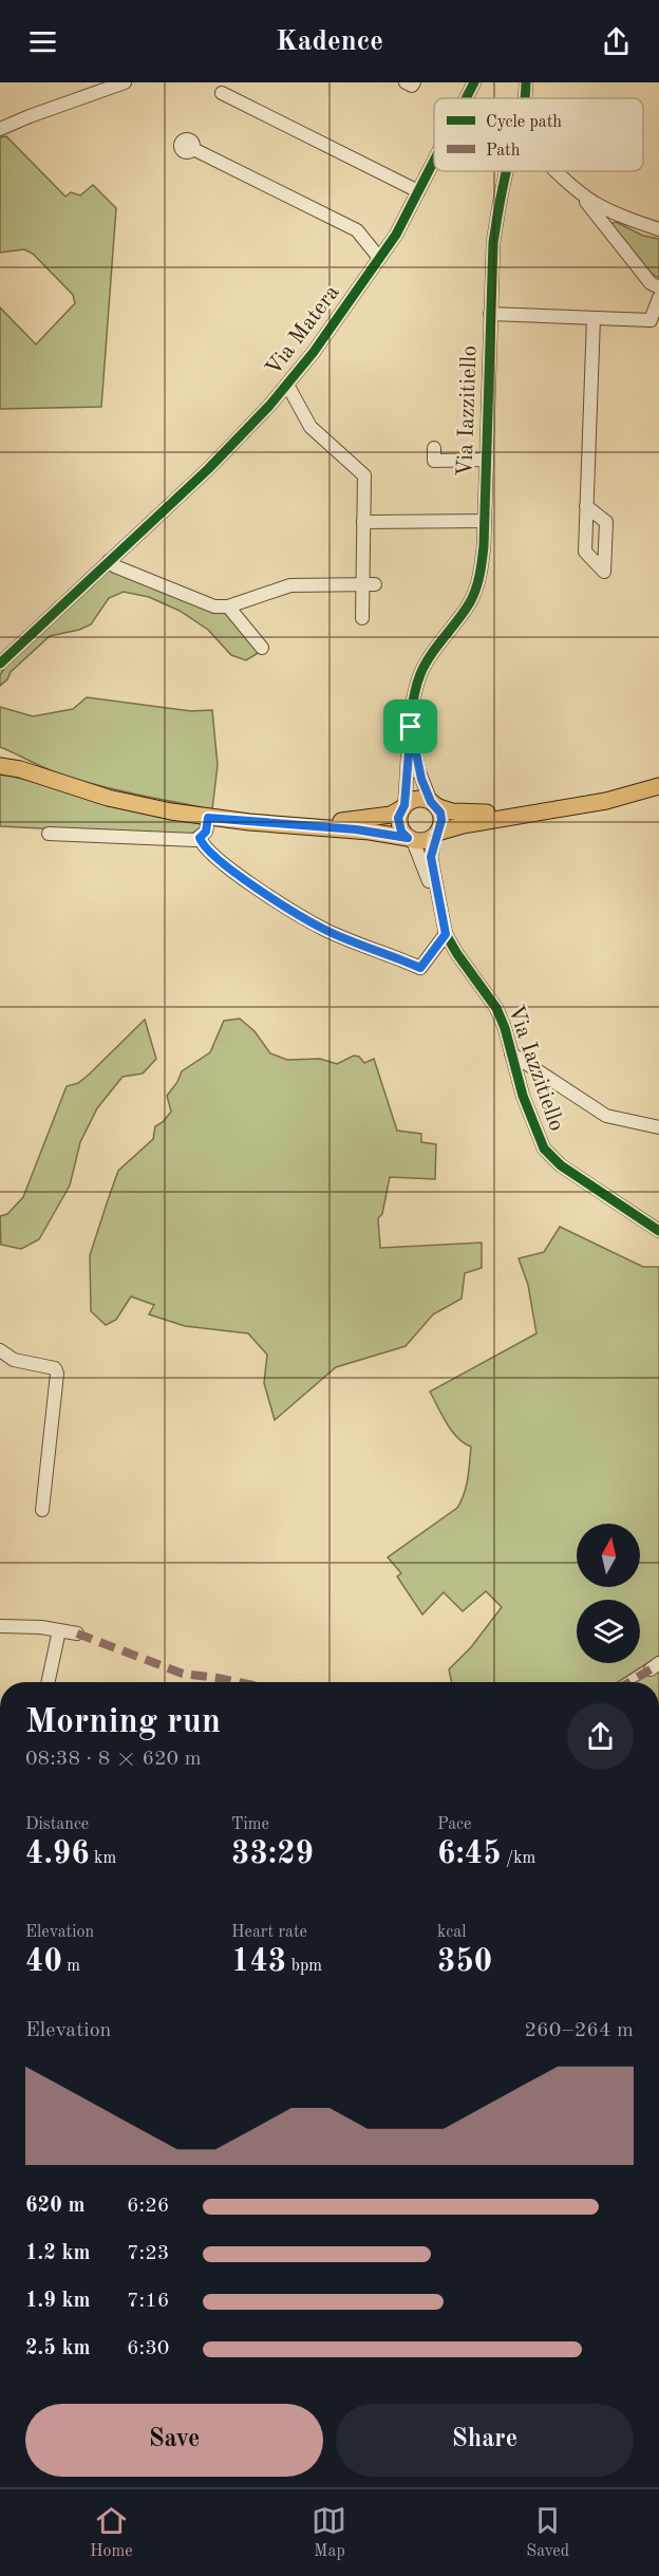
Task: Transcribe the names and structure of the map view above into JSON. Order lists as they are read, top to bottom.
{
  "streets": {
    "street": ["Via Matera", "Via Iazzitiello"]
  },
  "legend": ["Cycle path", "Path"],
  "north": "top",
  "page": {
    "header": "Kadence",
    "heading": ["Morning run", "08:38 · 8 × 620 m"],
    "stats": [
      ["Distance", "4.96 km"],
      ["Time", "33:29"],
      ["Pace", "6:45 /km"],
      ["Elevation", "40 m"],
      ["Heart rate", "143 bpm"],
      ["kcal", "350"]
    ],
    "chart": ["Elevation", "260–264 m"],
    "list": [
      {
        "name": "620 m",
        "note": "6:26"
      },
      {
        "name": "1.2 km",
        "note": "7:23"
      },
      {
        "name": "1.9 km",
        "note": "7:16"
      },
      {
        "name": "2.5 km",
        "note": "6:30"
      }
    ],
    "buttons": ["Save", "Share"],
    "tabs": ["Home", "Map", "Saved"]
  }
}
